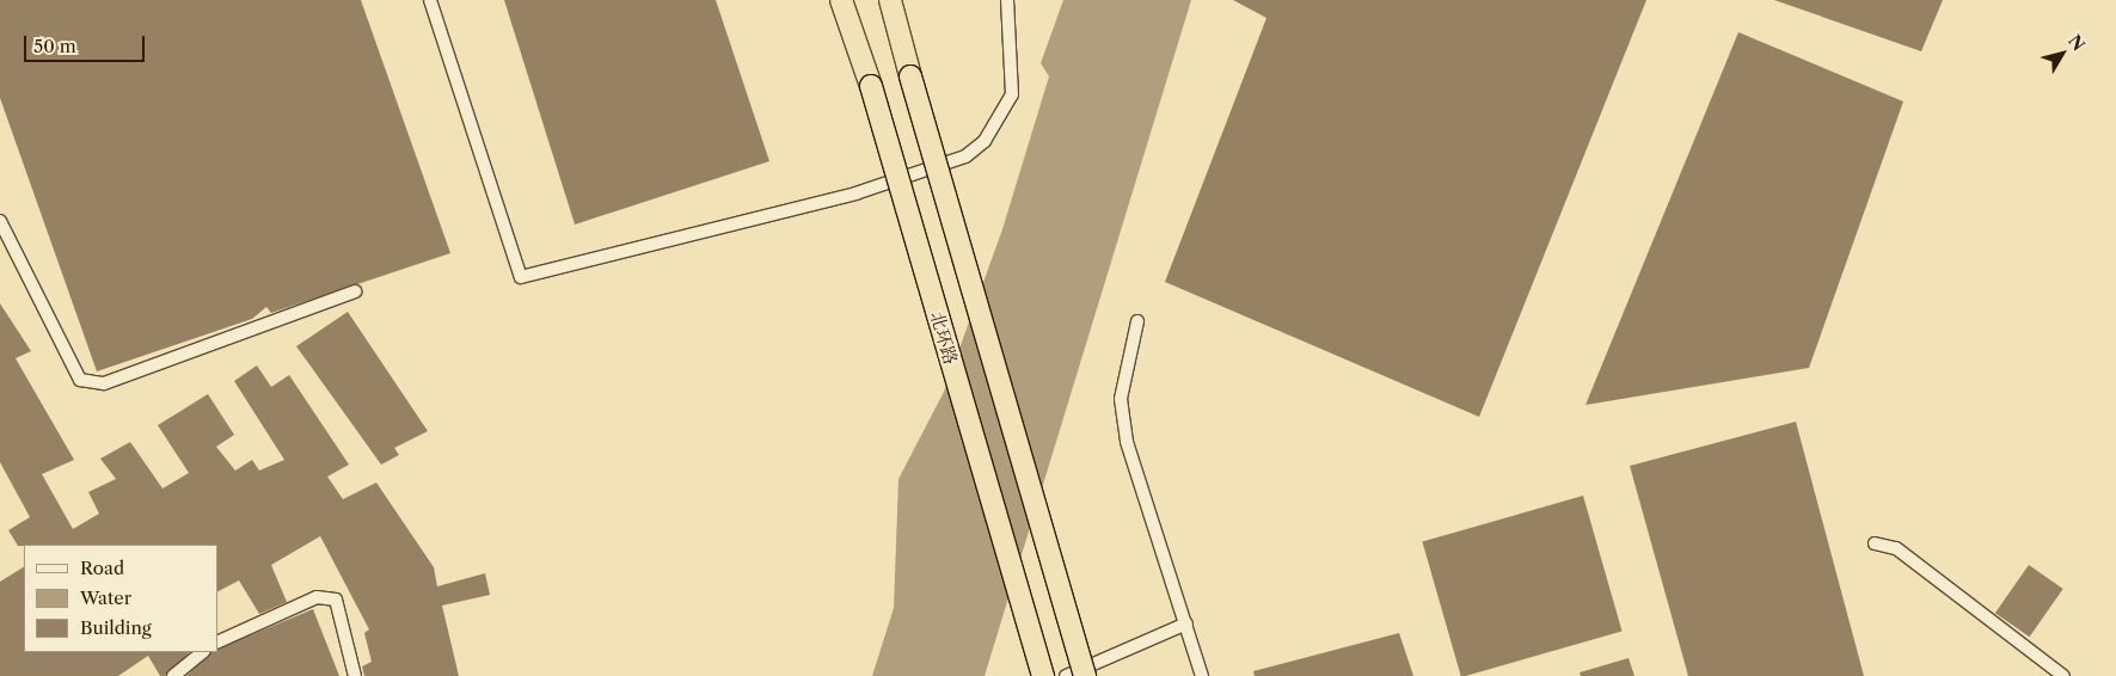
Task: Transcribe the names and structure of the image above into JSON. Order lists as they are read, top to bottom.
{
  "streets": {
    "highway": ["北环路"]
  },
  "legend": ["Road", "Water", "Building"],
  "scale_bar": "50 m",
  "north": "top right"
}
